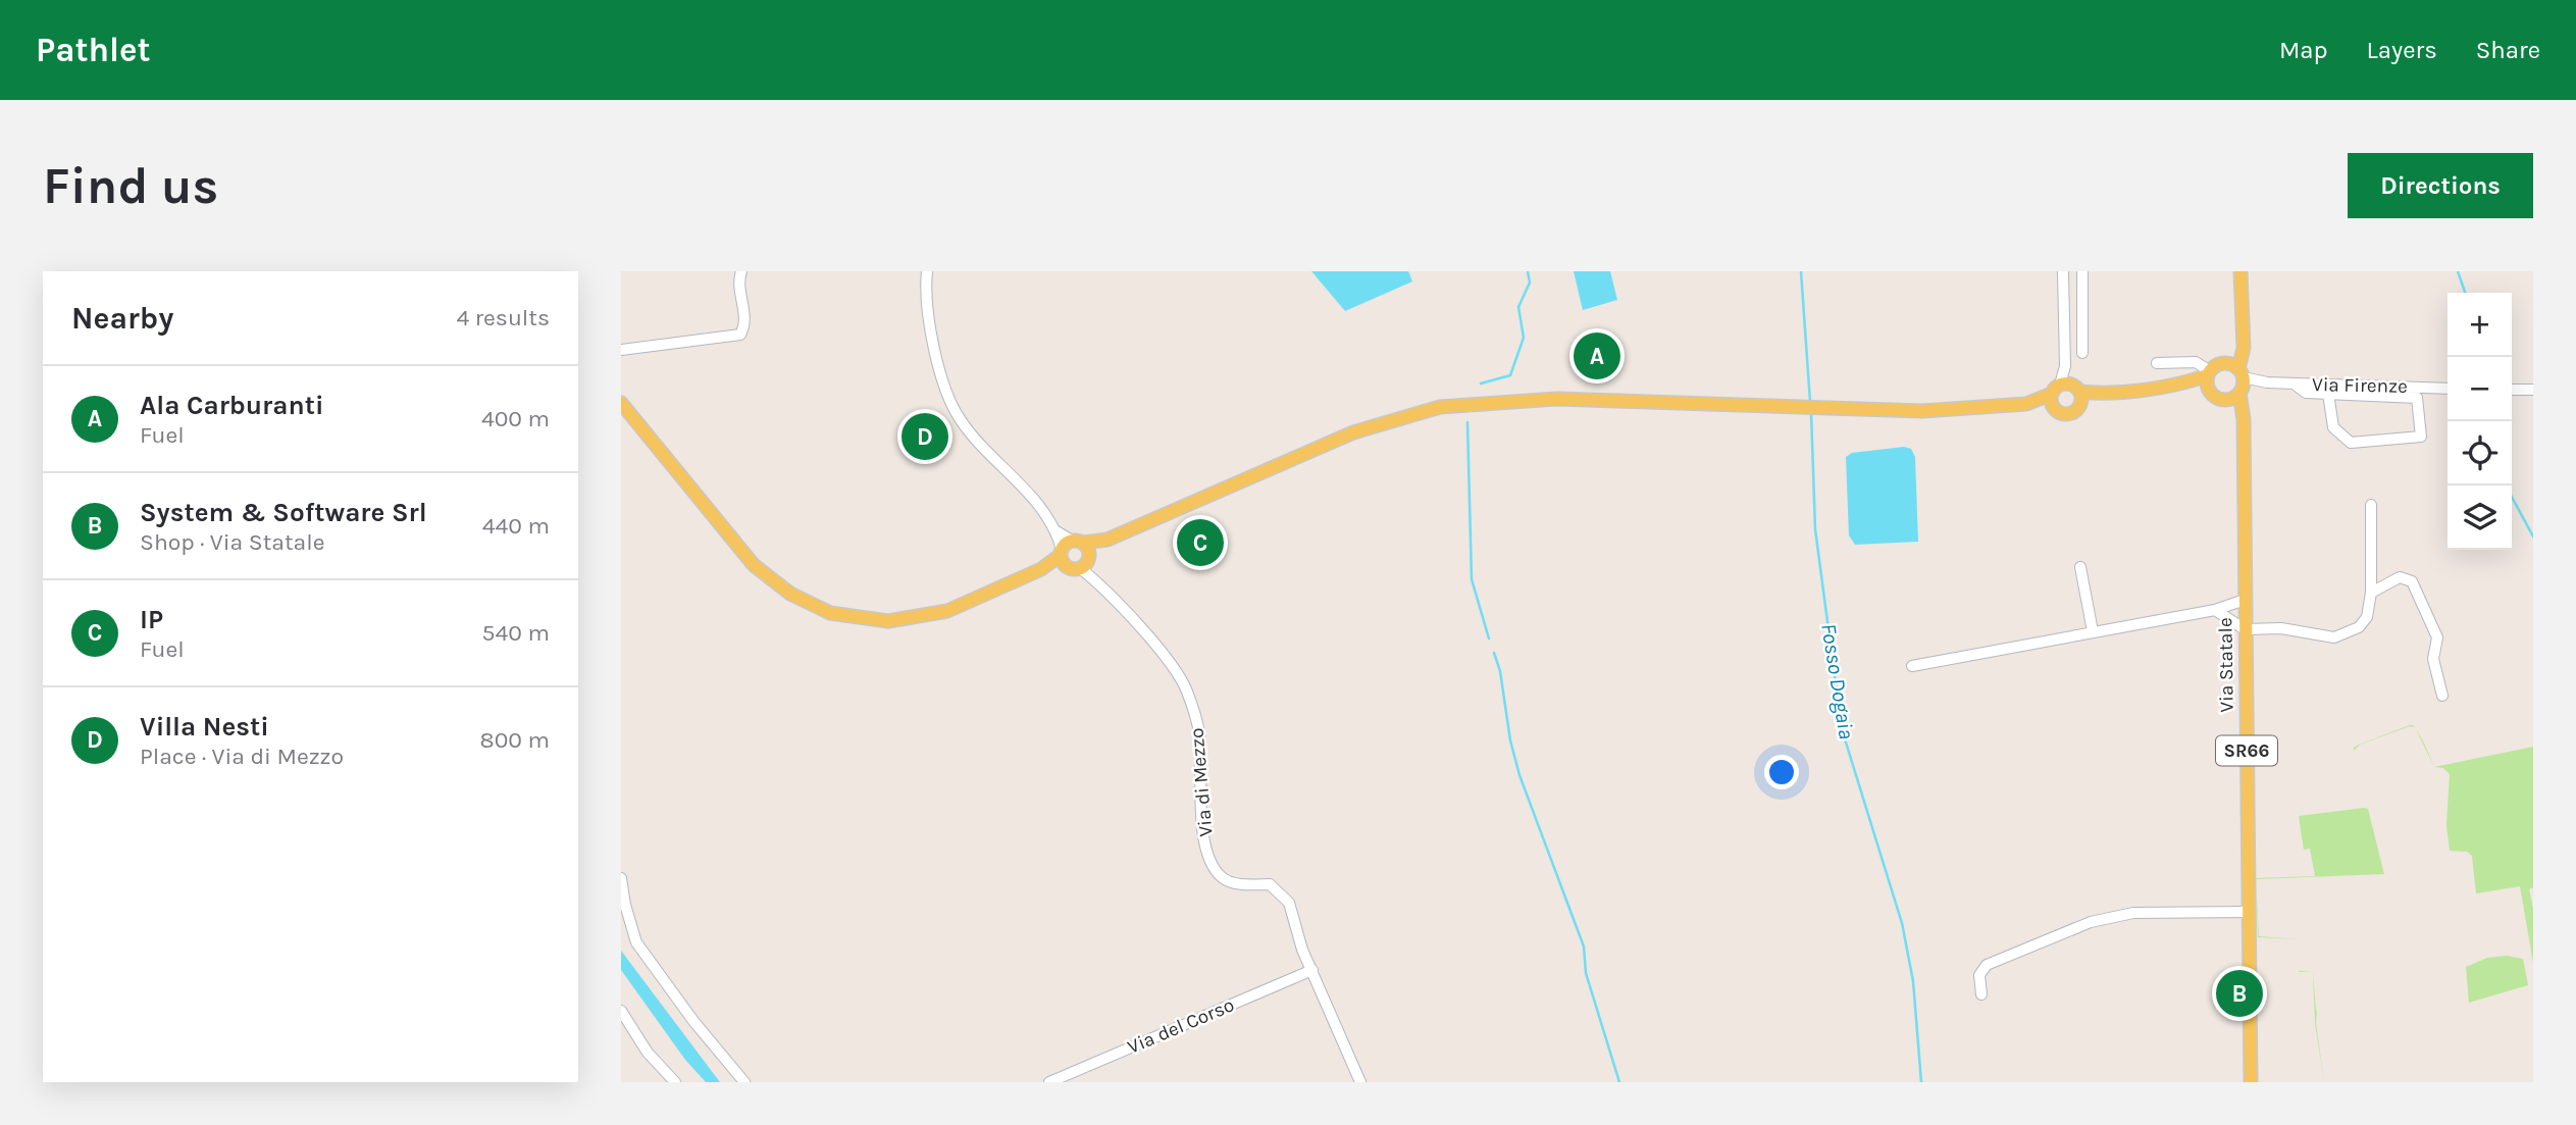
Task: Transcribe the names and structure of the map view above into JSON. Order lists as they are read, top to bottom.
{
  "streets": {
    "main road": ["Via Statale", "SR66"],
    "street": ["Via Firenze", "Via di Mezzo", "Via del Corso"]
  },
  "crossings": [
    ["Via Firenze", "Via Statale"],
    ["Via di Mezzo", "Via del Corso"]
  ],
  "water": ["Fosso Dogaia"],
  "page": {
    "header": "Pathlet",
    "nav": ["Map", "Layers", "Share"],
    "buttons": "Directions",
    "title": "Find us",
    "heading": ["Nearby", "4 results"],
    "map_buttons": ["+", "−"],
    "pins": [
      "A",
      "D",
      "C",
      "B"
    ],
    "list": [
      {
        "mark": "A",
        "name": "Ala Carburanti",
        "note": "Fuel",
        "value": "400 m"
      },
      {
        "mark": "B",
        "name": "System & Software Srl",
        "note": "Shop · Via Statale",
        "value": "440 m"
      },
      {
        "mark": "C",
        "name": "IP",
        "note": "Fuel",
        "value": "540 m"
      },
      {
        "mark": "D",
        "name": "Villa Nesti",
        "note": "Place · Via di Mezzo",
        "value": "800 m"
      }
    ]
  }
}
